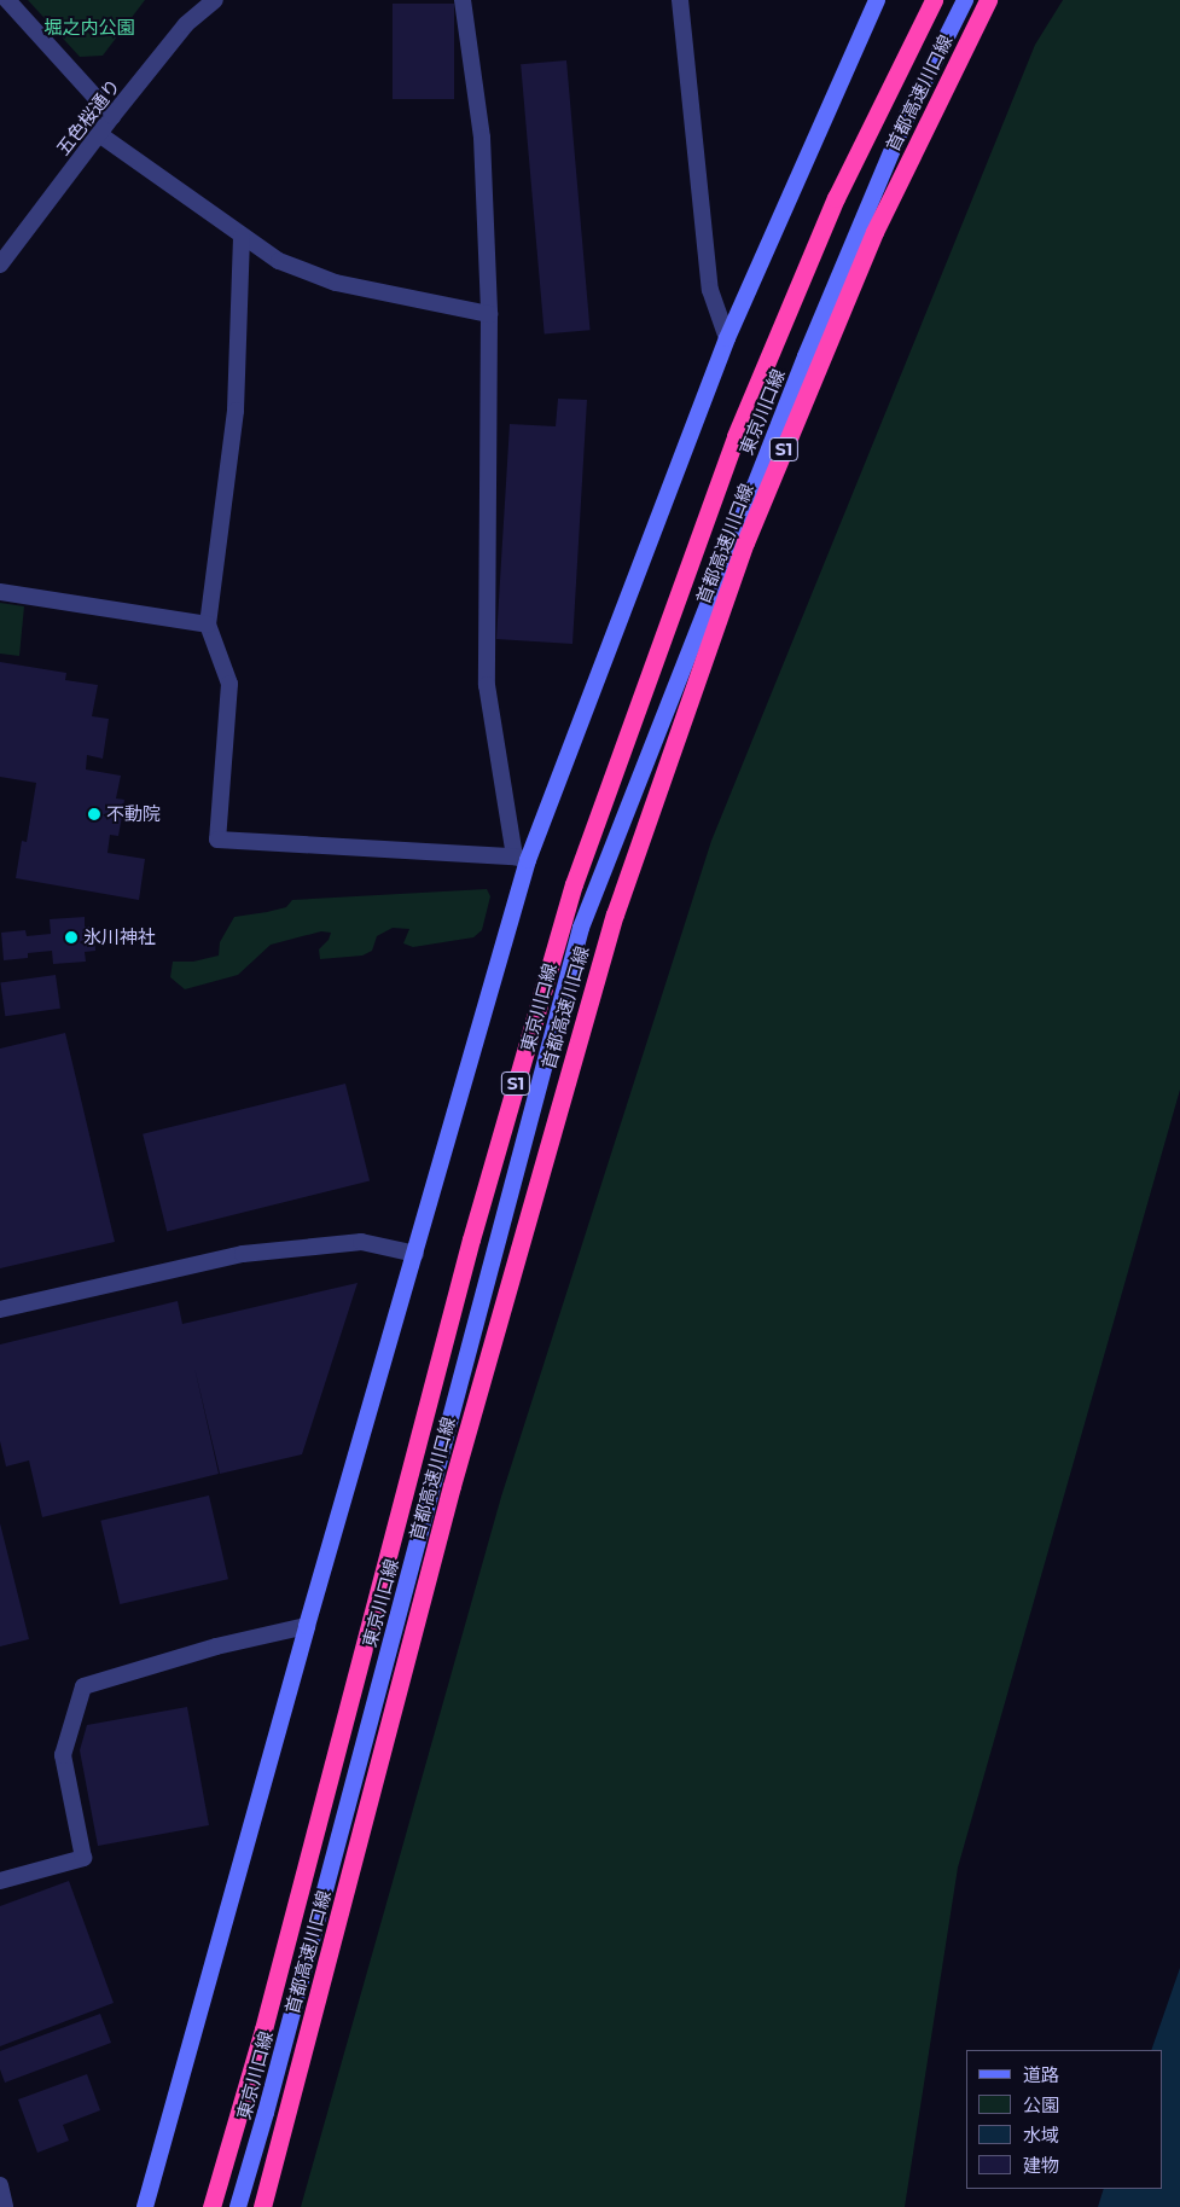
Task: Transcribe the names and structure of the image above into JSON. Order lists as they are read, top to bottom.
{
  "streets": {
    "highway": ["首都高速川口線", "S1"],
    "main road": ["東京川口線"],
    "street": ["五色桜通り"]
  },
  "parks": ["堀之内公園"],
  "places": ["不動院", "氷川神社"],
  "legend": [
    "道路",
    "公園",
    "水域",
    "建物"
  ]
}
